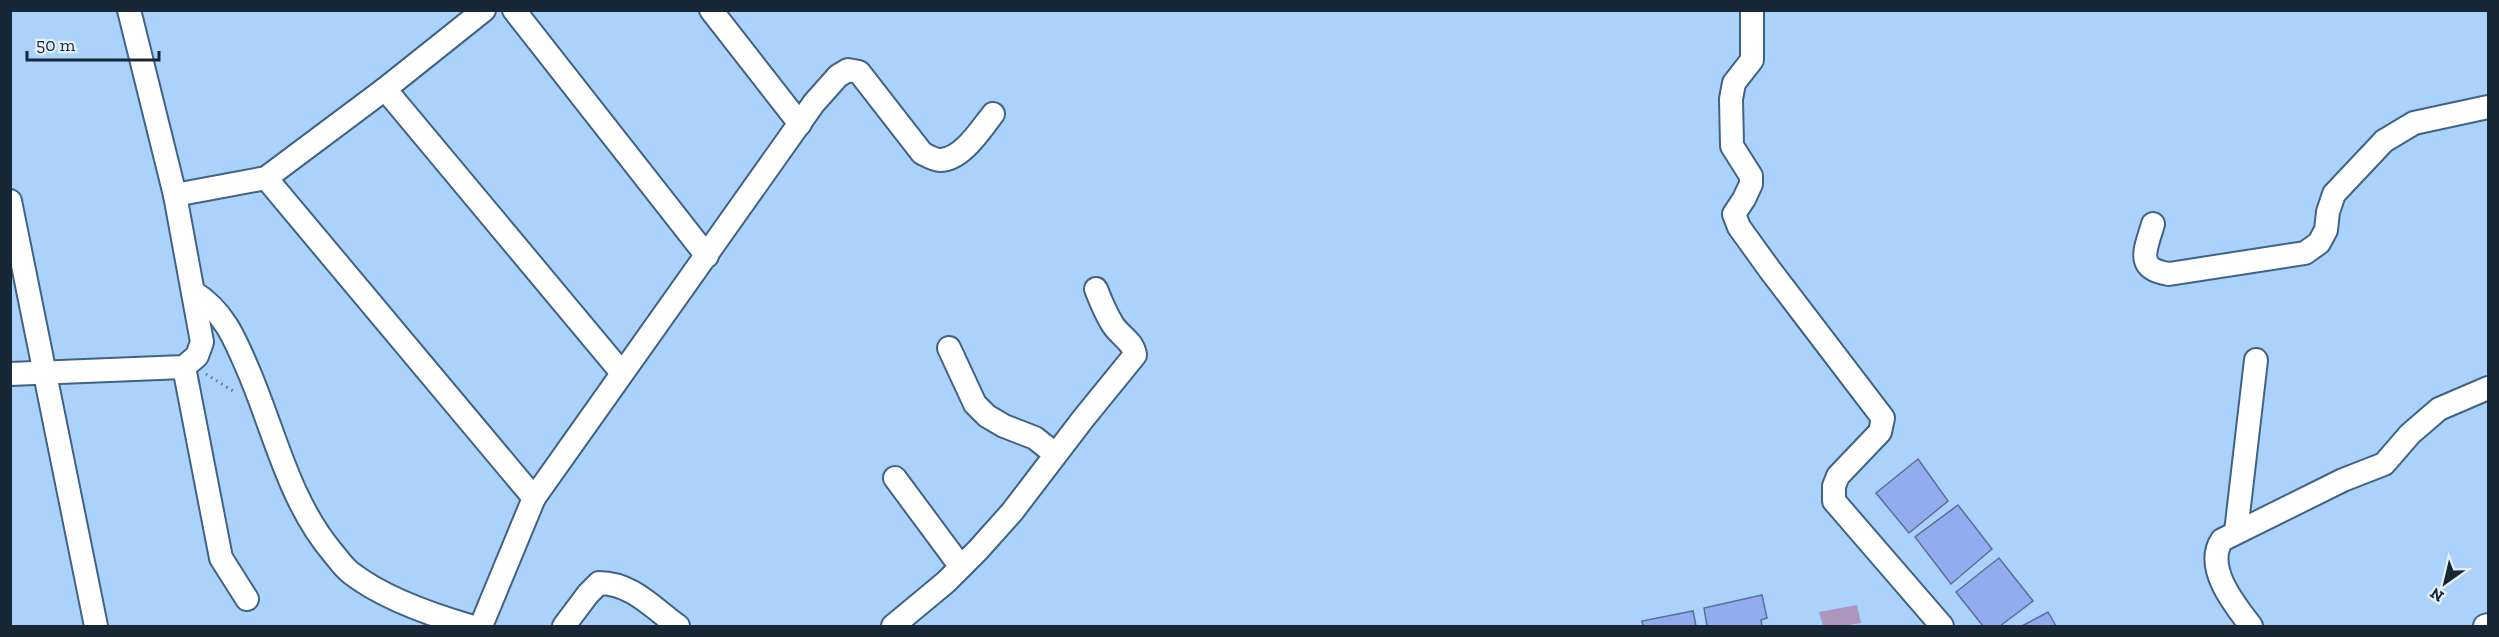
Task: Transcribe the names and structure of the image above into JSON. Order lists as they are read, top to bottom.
{
  "scale_bar": "50 m",
  "north": "bottom left"
}
